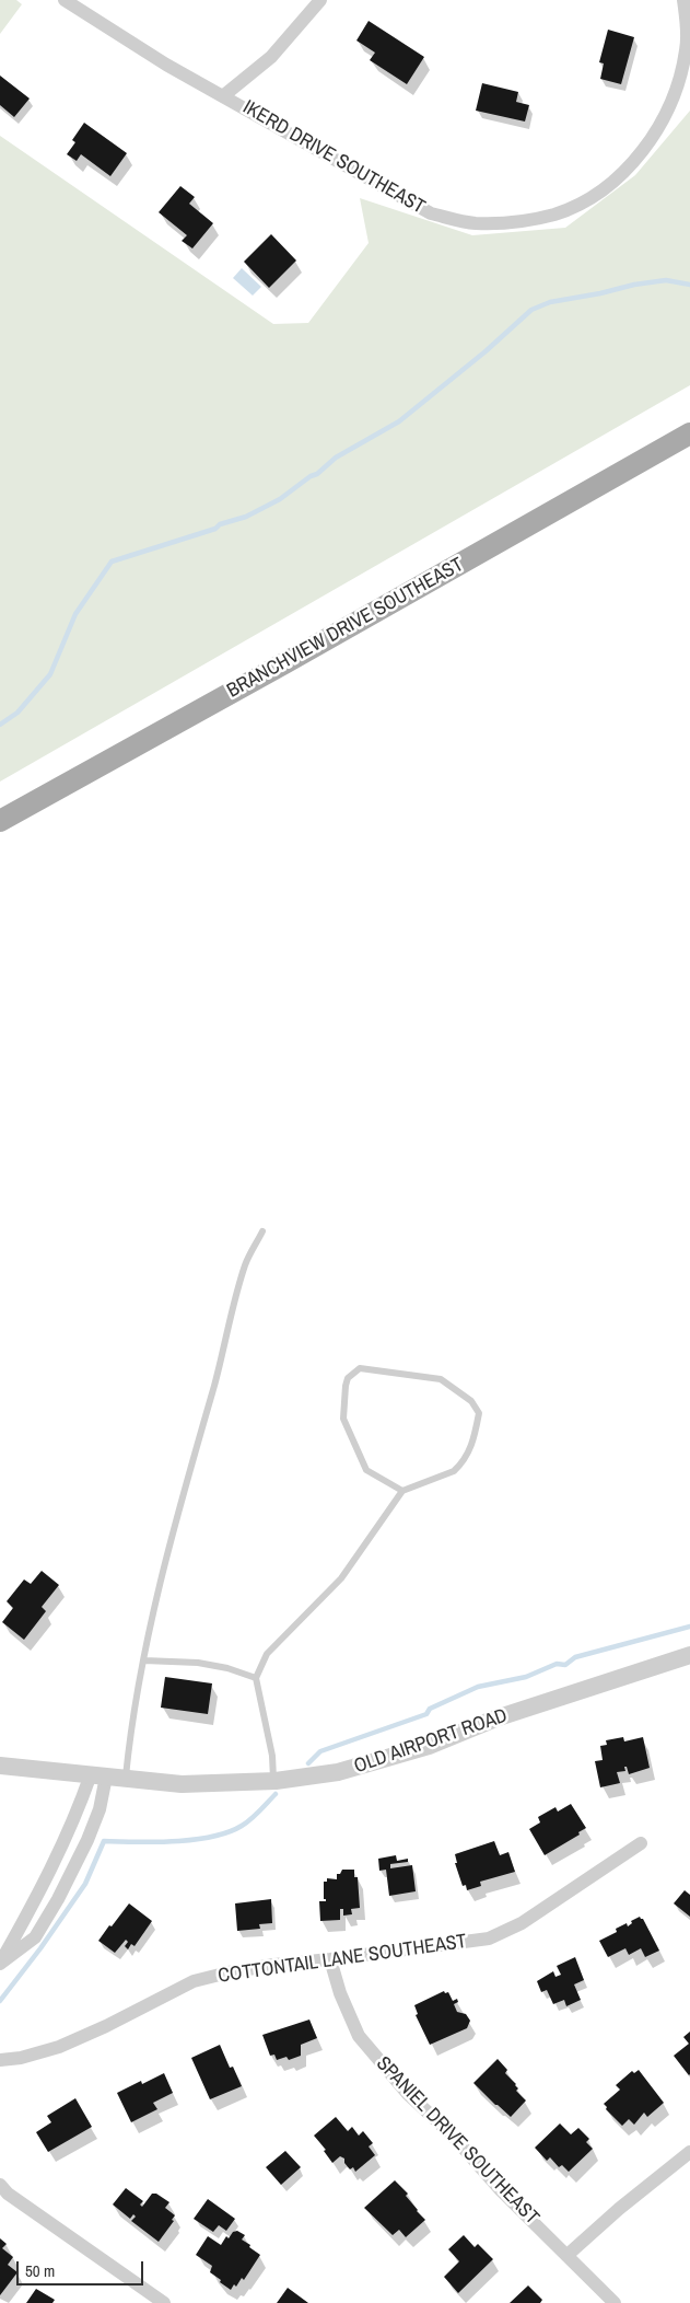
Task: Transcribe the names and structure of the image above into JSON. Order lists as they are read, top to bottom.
{
  "streets": {
    "main road": ["BRANCHVIEW DRIVE SOUTHEAST"],
    "street": [
      "IKERD DRIVE SOUTHEAST",
      "OLD AIRPORT ROAD",
      "COTTONTAIL LANE SOUTHEAST",
      "SPANIEL DRIVE SOUTHEAST"
    ]
  },
  "crossings": [
    ["COTTONTAIL LANE SOUTHEAST", "SPANIEL DRIVE SOUTHEAST"]
  ],
  "scale_bar": "50 m"
}
